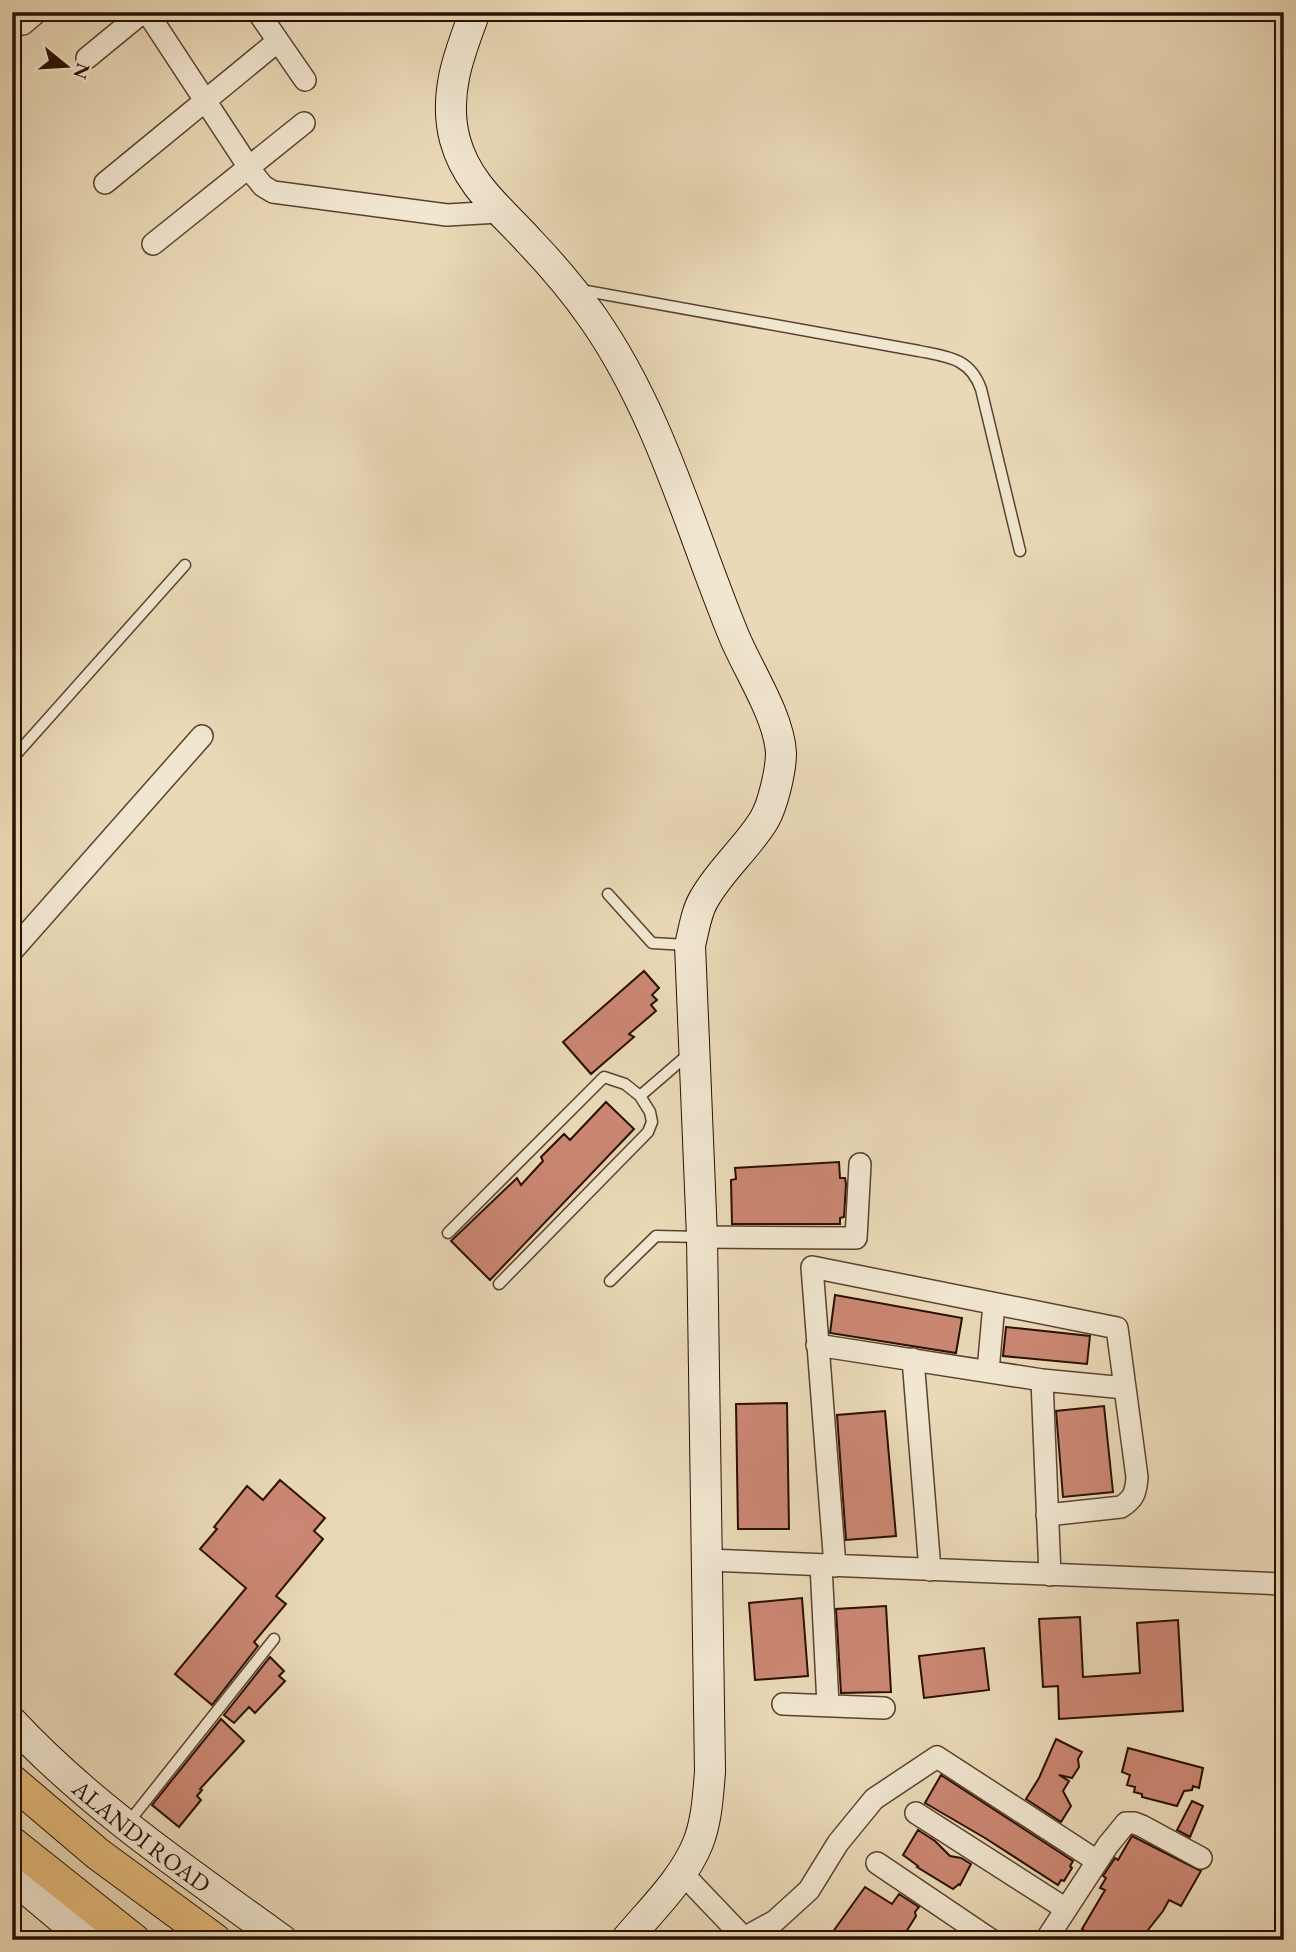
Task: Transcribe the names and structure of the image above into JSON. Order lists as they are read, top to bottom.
{
  "streets": {
    "street": ["ALANDI ROAD"]
  },
  "north": "right"
}
